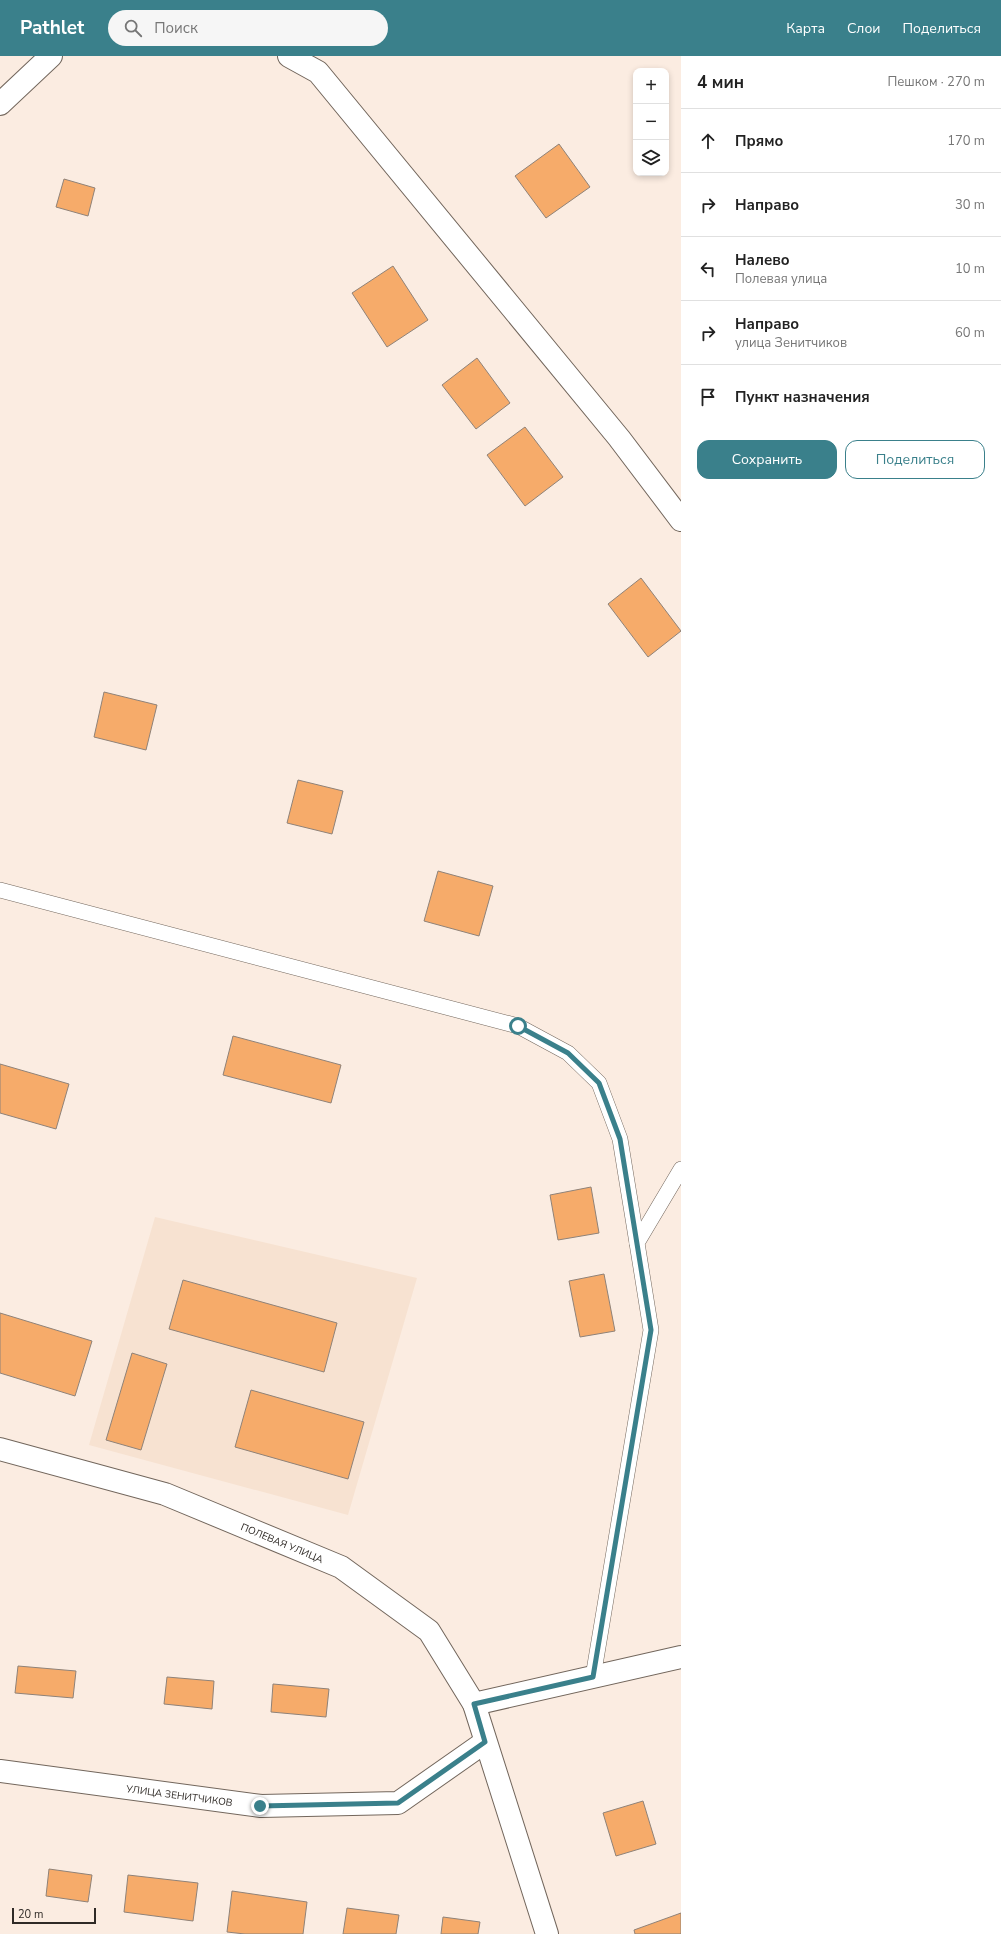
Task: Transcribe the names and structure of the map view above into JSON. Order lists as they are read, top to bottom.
{
  "streets": {
    "street": ["ПОЛЕВАЯ УЛИЦА", "УЛИЦА ЗЕНИТЧИКОВ"]
  },
  "crossings": [
    ["ПОЛЕВАЯ УЛИЦА", "УЛИЦА ЗЕНИТЧИКОВ"]
  ],
  "scale_bar": "20 m",
  "page": {
    "header": "Pathlet",
    "search": "Поиск",
    "nav": ["Карта", "Слои", "Поделиться"],
    "heading": ["4 мин", "Пешком · 270 m"],
    "map_buttons": ["+", "−"],
    "list": [
      ["Прямо", "170 m"],
      ["Направо", "30 m"],
      ["Налево", "Полевая улица", "10 m"],
      ["Направо", "улица Зенитчиков", "60 m"],
      "Пункт назначения"
    ],
    "buttons": ["Сохранить", "Поделиться"],
    "scale": "20 m"
  }
}
